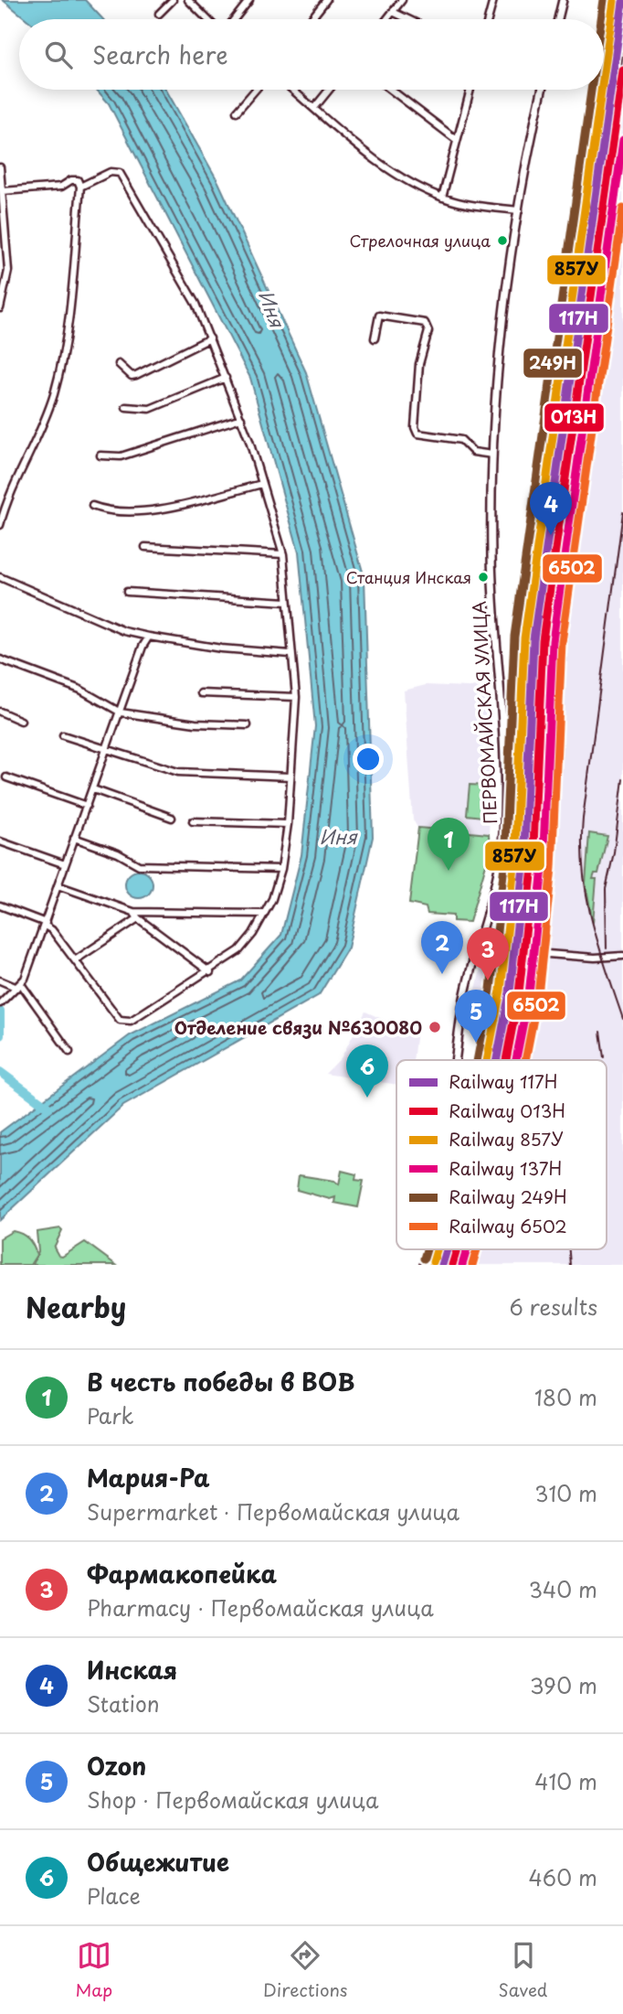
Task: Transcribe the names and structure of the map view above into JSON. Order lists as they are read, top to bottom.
{
  "streets": {
    "main road": ["ПЕРВОМАЙСКАЯ УЛИЦА"]
  },
  "water": ["Иня"],
  "places": ["Стрелочная улица", "Станция Инская", "Отделение связи №630080"],
  "lines": [
    "rail line 249Н",
    "rail line 857У",
    "rail line 117Н",
    "rail line 013Н",
    "rail line 137Н",
    "rail line 6502"
  ],
  "legend": [
    "Railway 117Н",
    "Railway 013Н",
    "Railway 857У",
    "Railway 137Н",
    "Railway 249Н",
    "Railway 6502"
  ],
  "page": {
    "search": "Search here",
    "pins": [
      "4",
      "1",
      "2",
      "3",
      "5",
      "6"
    ],
    "heading": ["Nearby", "6 results"],
    "list": [
      {
        "mark": "1",
        "name": "В честь победы в ВОВ",
        "note": "Park",
        "value": "180 m"
      },
      {
        "mark": "2",
        "name": "Мария-Ра",
        "note": "Supermarket · Первомайская улица",
        "value": "310 m"
      },
      {
        "mark": "3",
        "name": "Фармакопейка",
        "note": "Pharmacy · Первомайская улица",
        "value": "340 m"
      },
      {
        "mark": "4",
        "name": "Инская",
        "note": "Station",
        "value": "390 m"
      },
      {
        "mark": "5",
        "name": "Ozon",
        "note": "Shop · Первомайская улица",
        "value": "410 m"
      },
      {
        "mark": "6",
        "name": "Общежитие",
        "note": "Place",
        "value": "460 m"
      }
    ],
    "nav": ["Map", "Directions", "Saved"]
  }
}
